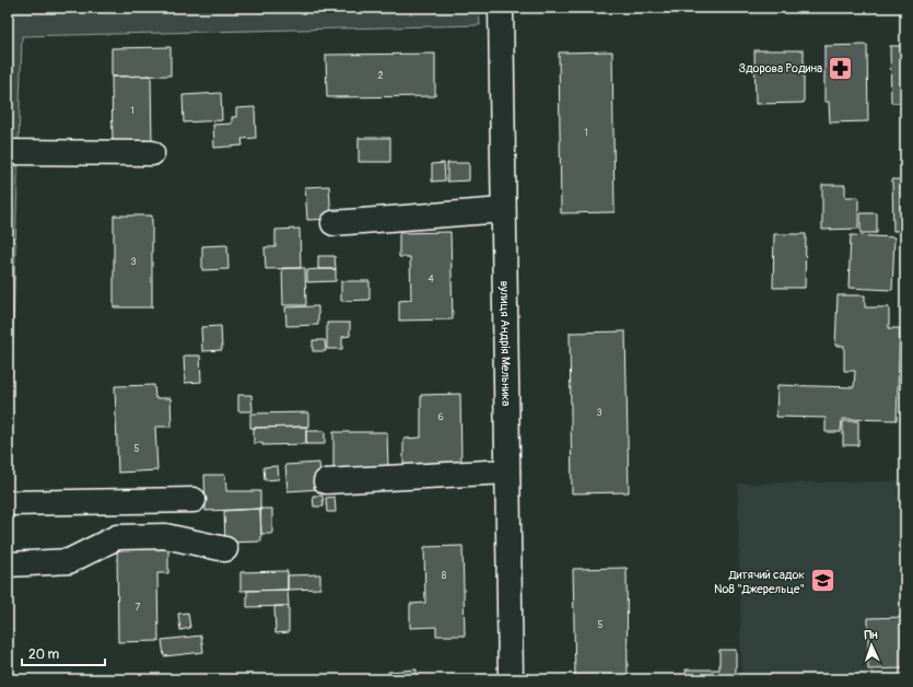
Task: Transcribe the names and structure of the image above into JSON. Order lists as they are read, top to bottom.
{
  "streets": {
    "street": ["вулиця Андрія Мельника"]
  },
  "places": {
    "pharmacy": ["Здорова Родина"],
    "school or university": ["Дитячий садок №8 \"Джерельце\""]
  },
  "house_numbers": [
    "2",
    "1",
    "1",
    "3",
    "4",
    "3",
    "6",
    "5",
    "8",
    "7",
    "5"
  ],
  "scale_bar": "20 m",
  "north": "top"
}
